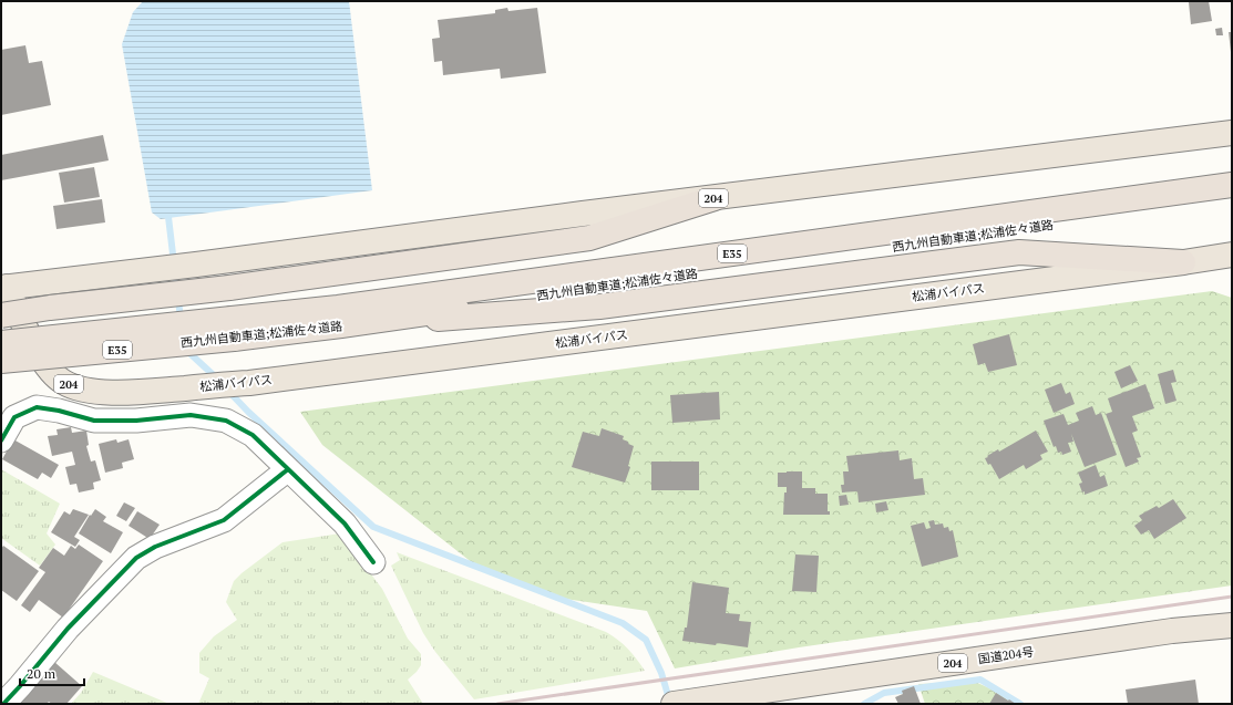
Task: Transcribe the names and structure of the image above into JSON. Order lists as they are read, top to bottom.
{
  "streets": {
    "highway": [
      "204",
      "西九州自動車道;松浦佐々道路",
      "E35",
      "松浦バイパス",
      "国道204号"
    ]
  },
  "scale_bar": "20 m"
}
